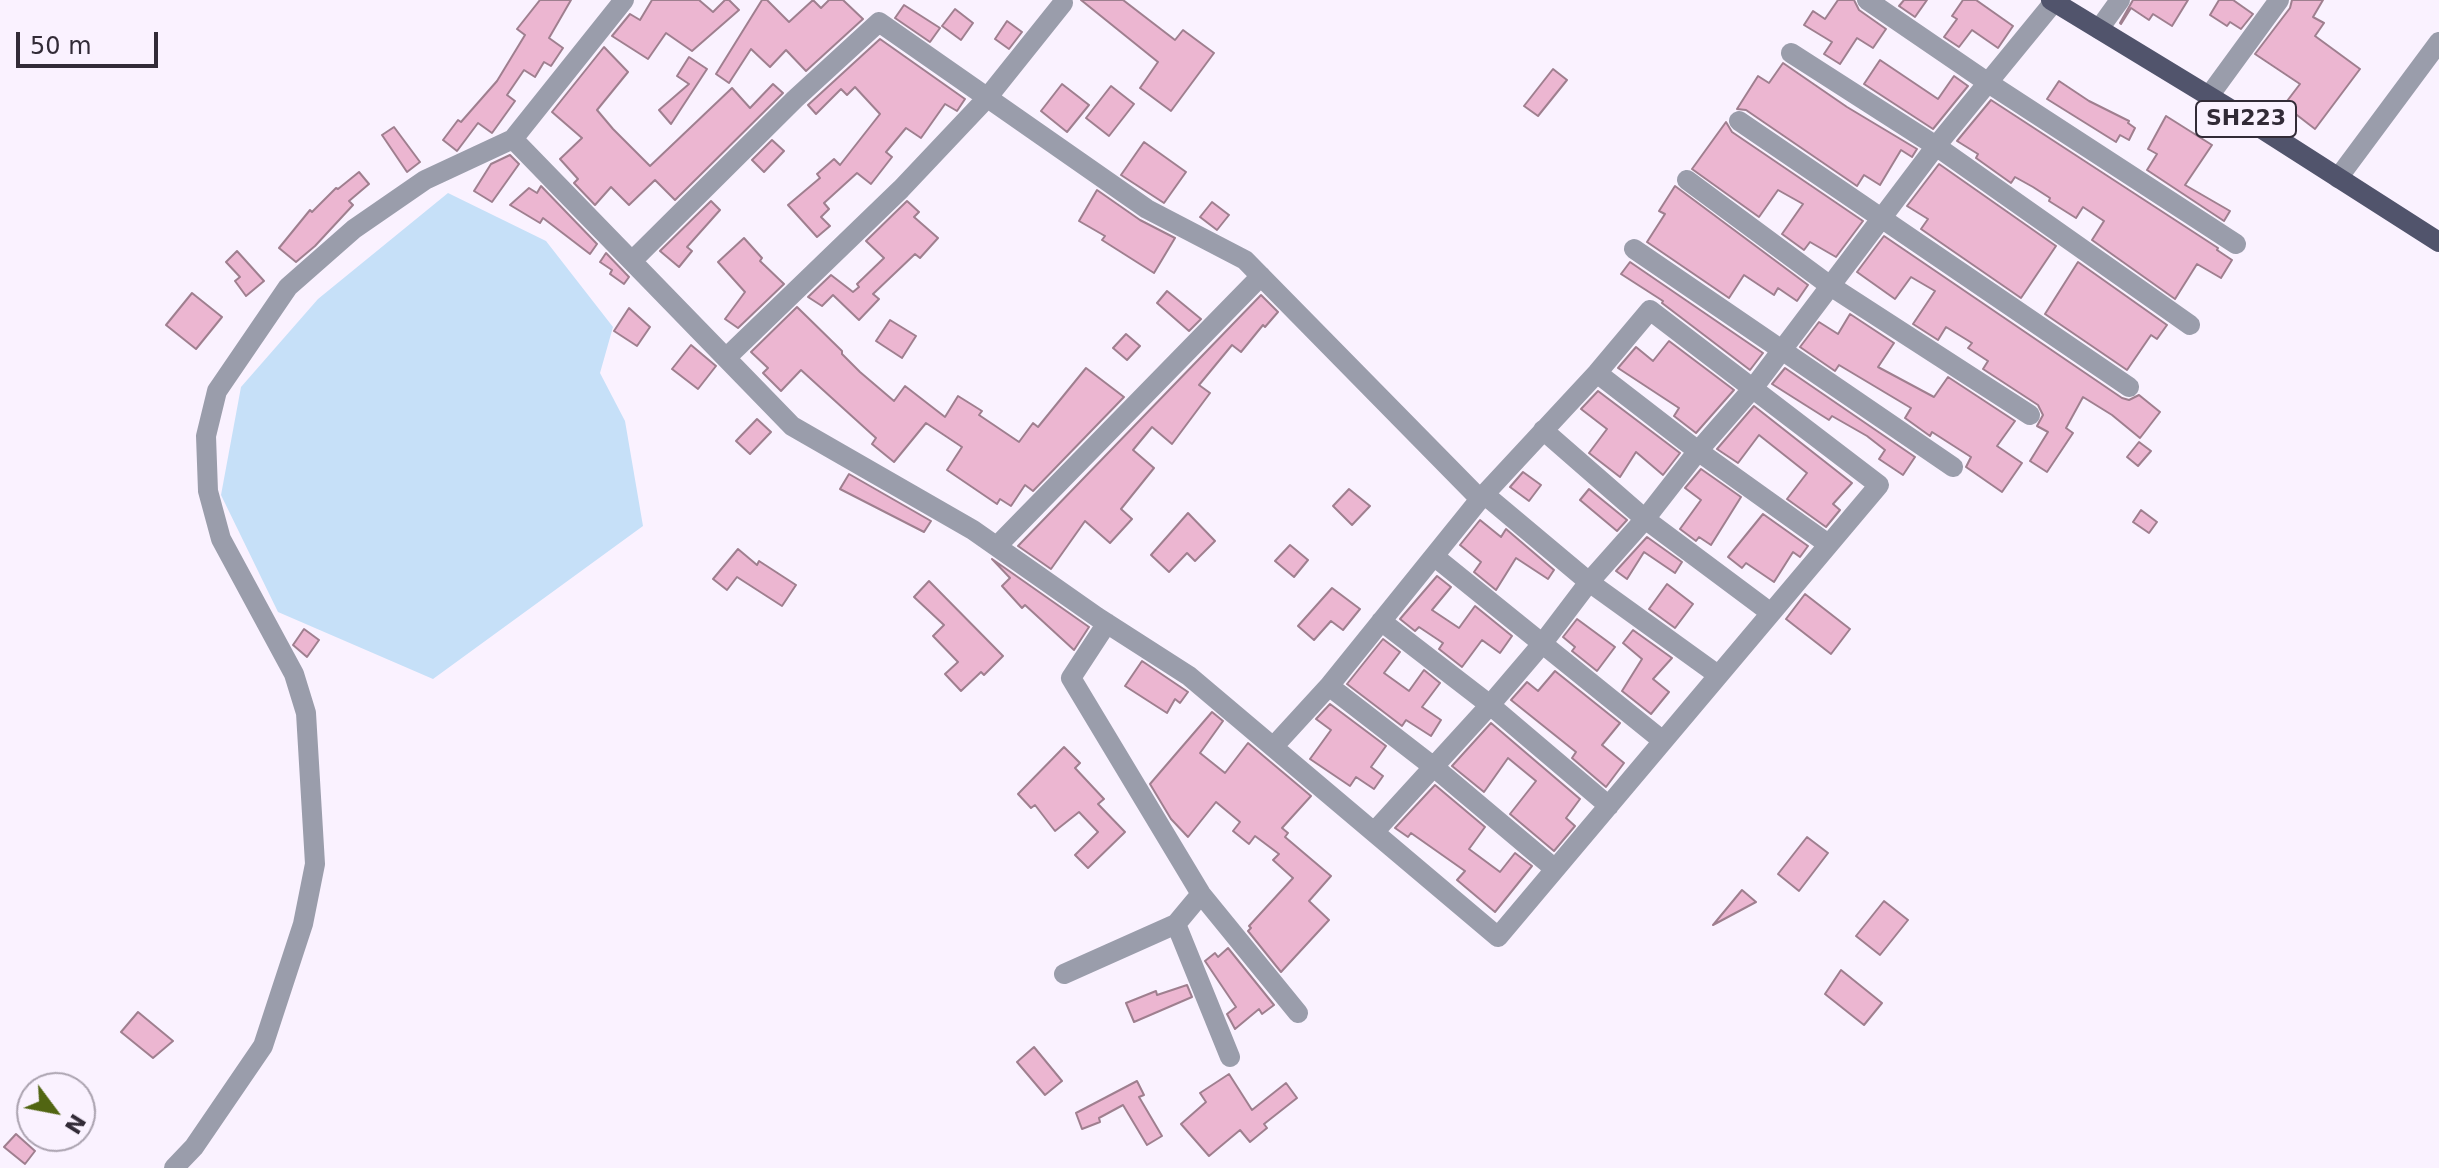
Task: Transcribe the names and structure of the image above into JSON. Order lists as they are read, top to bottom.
{
  "streets": {
    "main road": ["SH223"]
  },
  "scale_bar": "50 m",
  "north": "bottom right"
}
